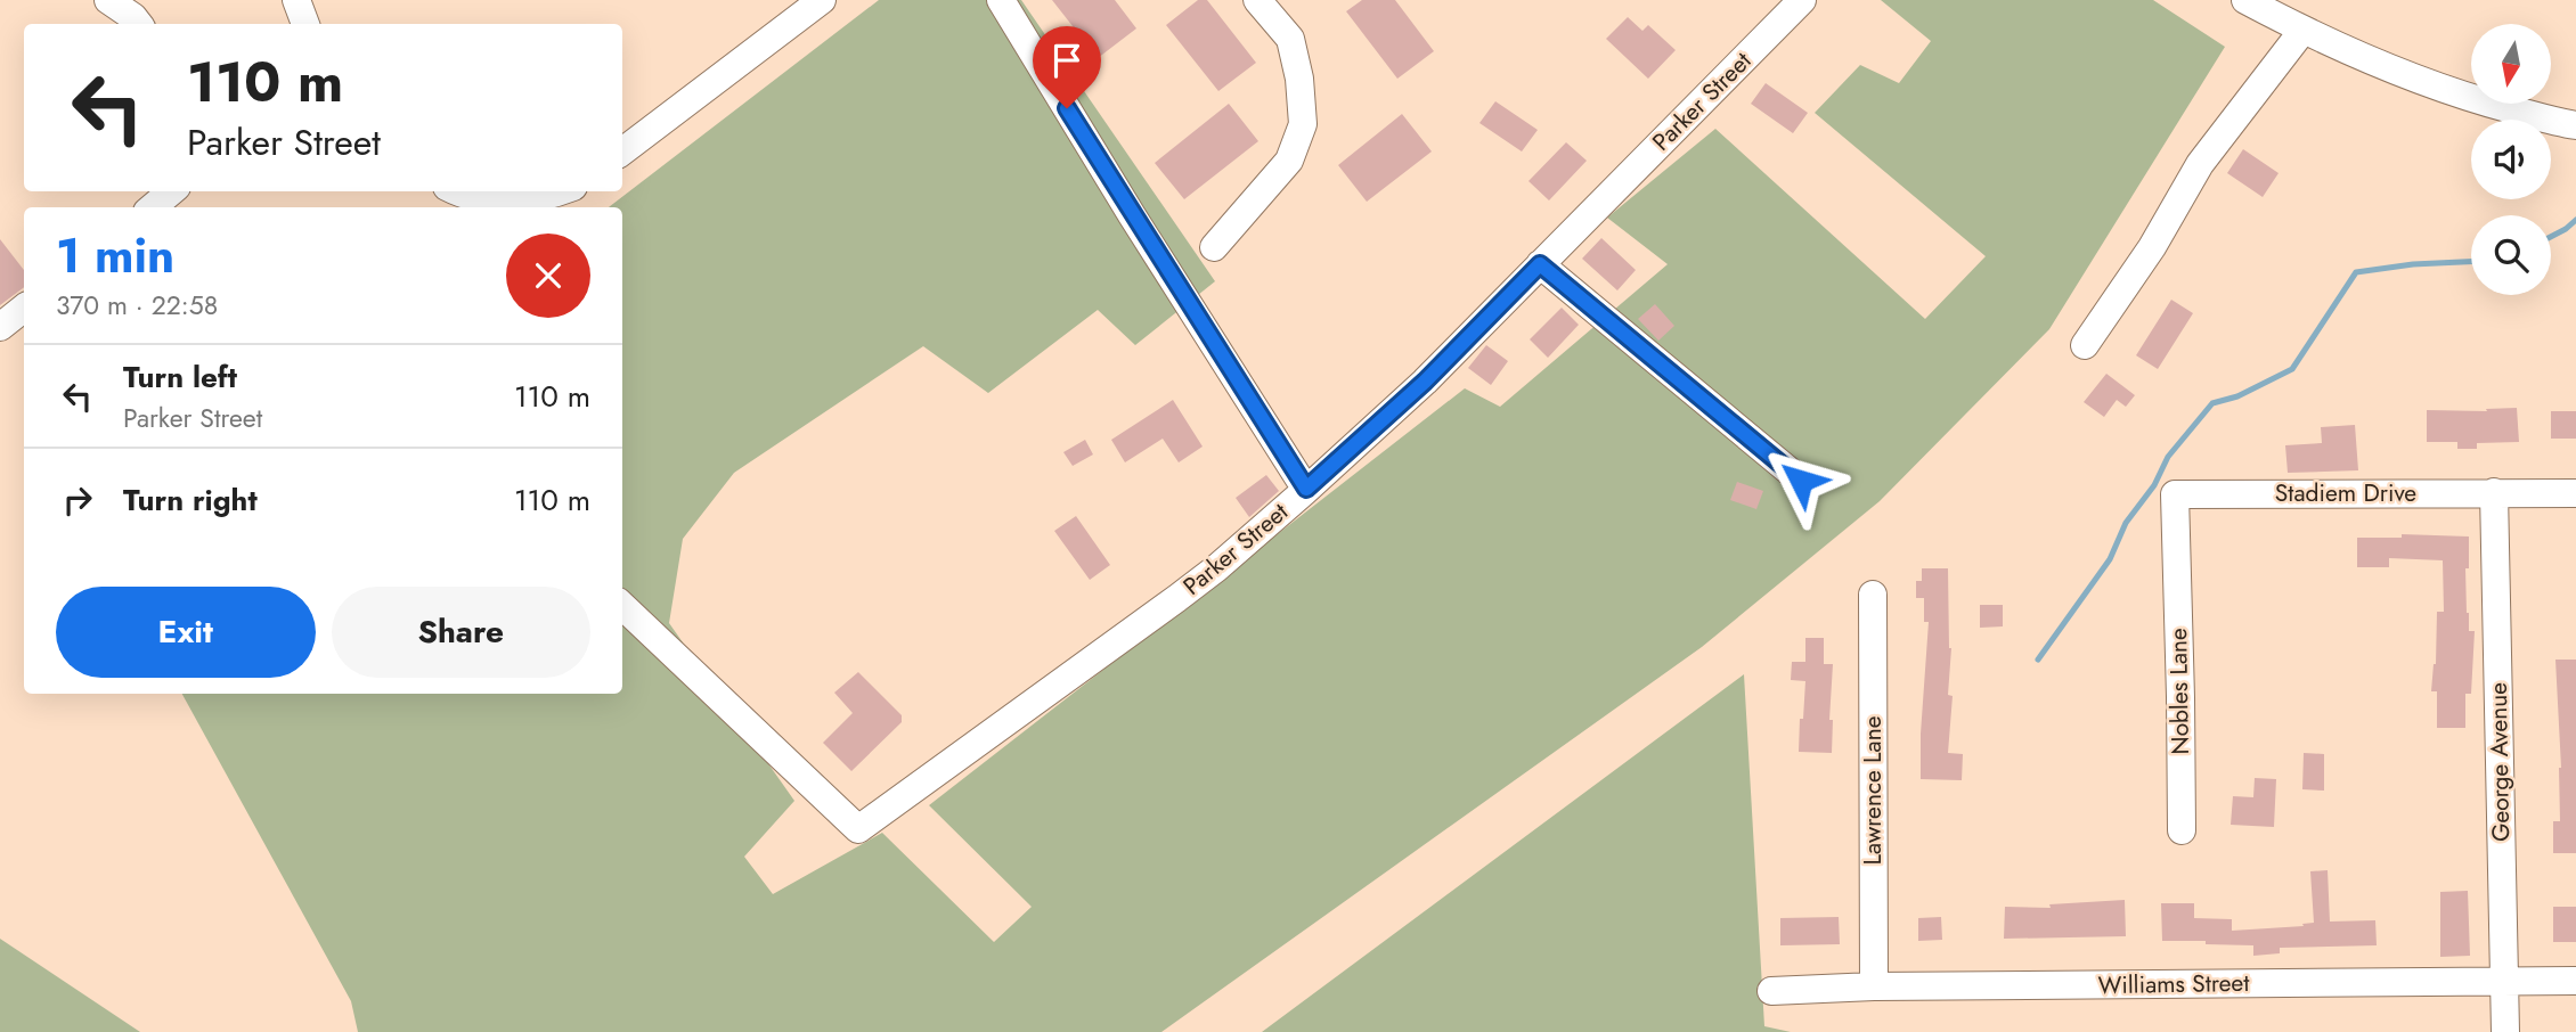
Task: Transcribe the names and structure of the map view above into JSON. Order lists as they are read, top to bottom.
{
  "streets": {
    "street": [
      "Parker Street",
      "Stadiem Drive",
      "Nobles Lane",
      "George Avenue",
      "Lawrence Lane",
      "Williams Street"
    ]
  },
  "crossings": [
    ["Stadiem Drive", "Nobles Lane"],
    ["Stadiem Drive", "George Avenue"],
    ["George Avenue", "Williams Street"],
    ["Lawrence Lane", "Williams Street"]
  ],
  "north": "bottom",
  "page": {
    "turn": ["110 m", "Parker Street"],
    "heading": ["1 min", "370 m · 22:58"],
    "list": [
      {
        "name": "Turn left",
        "note": "Parker Street",
        "value": "110 m"
      },
      {
        "name": "Turn right",
        "value": "110 m"
      }
    ],
    "buttons": ["Exit", "Share"]
  }
}
